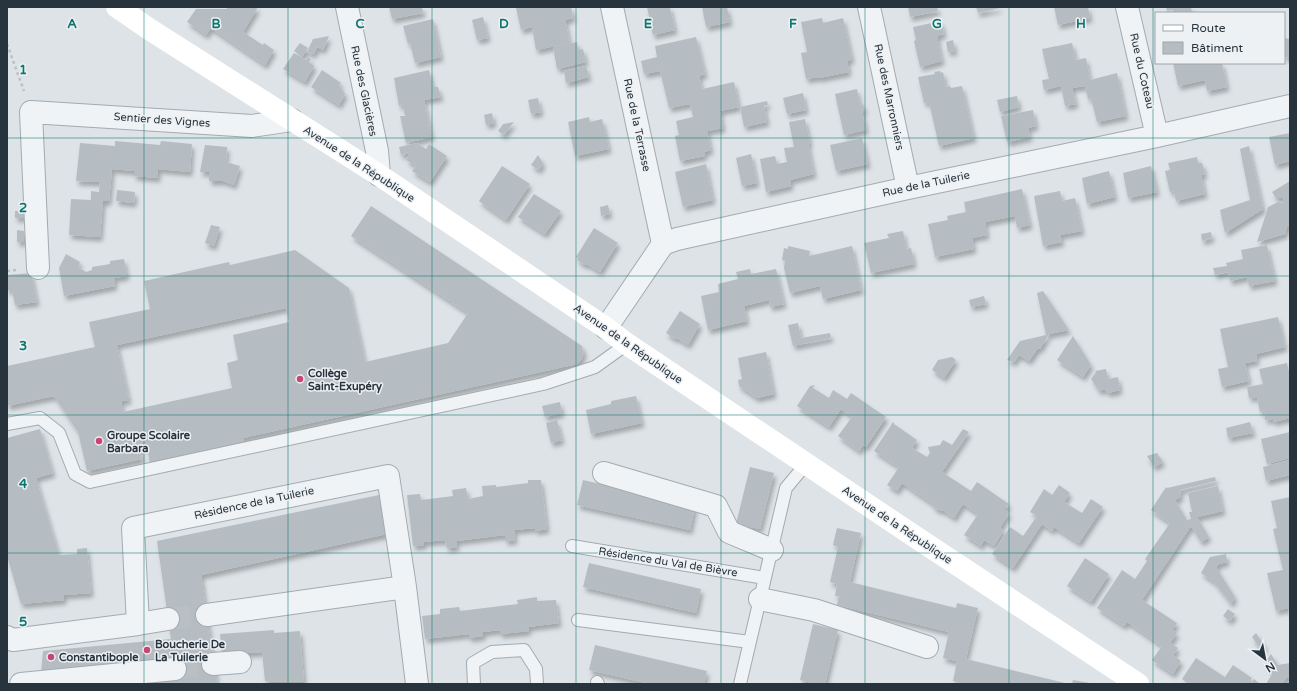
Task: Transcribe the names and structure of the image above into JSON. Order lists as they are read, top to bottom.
{
  "streets": {
    "street": [
      "Rue du Coteau",
      "Rue des Glacières",
      "Rue des Marronniers",
      "Sentier des Vignes",
      "Rue de la Terrasse",
      "Avenue de la République",
      "Rue de la Tuilerie",
      "Résidence de la Tuilerie",
      "Résidence du Val de Bièvre"
    ]
  },
  "crossings": [
    ["Rue du Coteau", "Rue de la Tuilerie"],
    ["Rue des Glacières", "Avenue de la République"],
    ["Rue des Marronniers", "Rue de la Tuilerie"],
    ["Sentier des Vignes", "Avenue de la République"],
    ["Rue de la Terrasse", "Rue de la Tuilerie"]
  ],
  "places": [
    "Collège Saint-Exupéry",
    "Groupe Scolaire Barbara",
    "Boucherie De La Tuilerie",
    "Constantibople"
  ],
  "legend": ["Route", "Bâtiment"],
  "north": "bottom right",
  "grid": {
    "columns": [
      "A",
      "B",
      "C",
      "D",
      "E",
      "F",
      "G",
      "H"
    ],
    "rows": [
      "1",
      "2",
      "3",
      "4",
      "5"
    ]
  }
}
